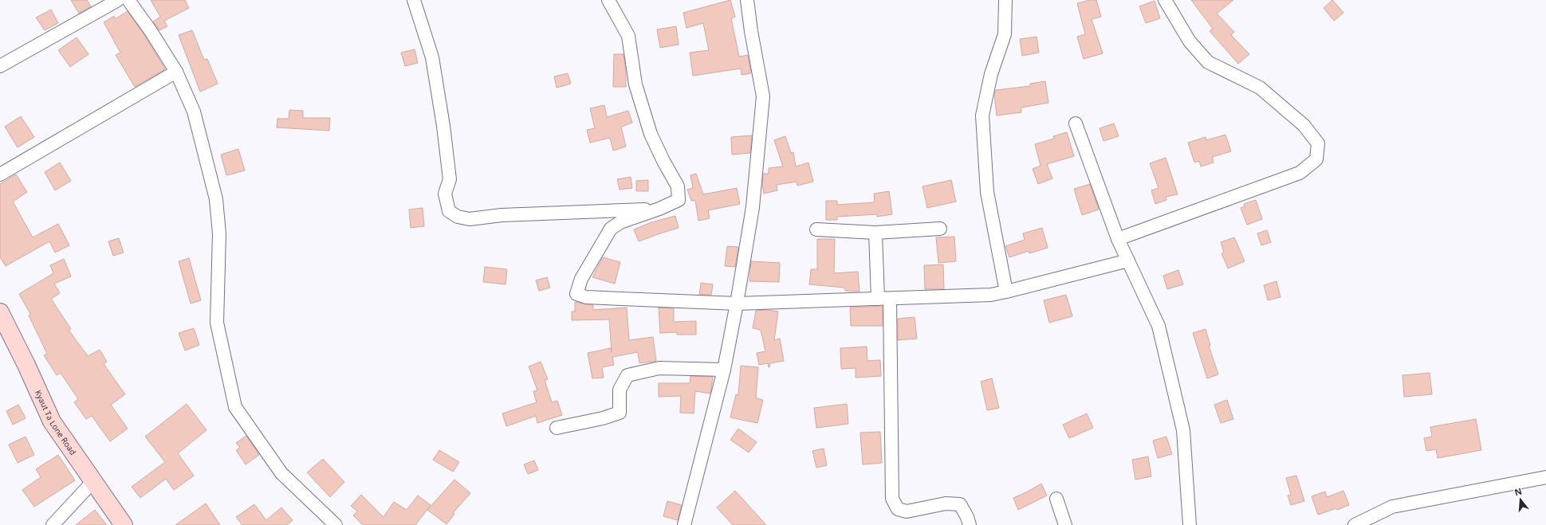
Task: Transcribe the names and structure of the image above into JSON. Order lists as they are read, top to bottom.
{
  "streets": {
    "main road": ["Kyaut Ta Lone Road"]
  },
  "north": "top"
}
